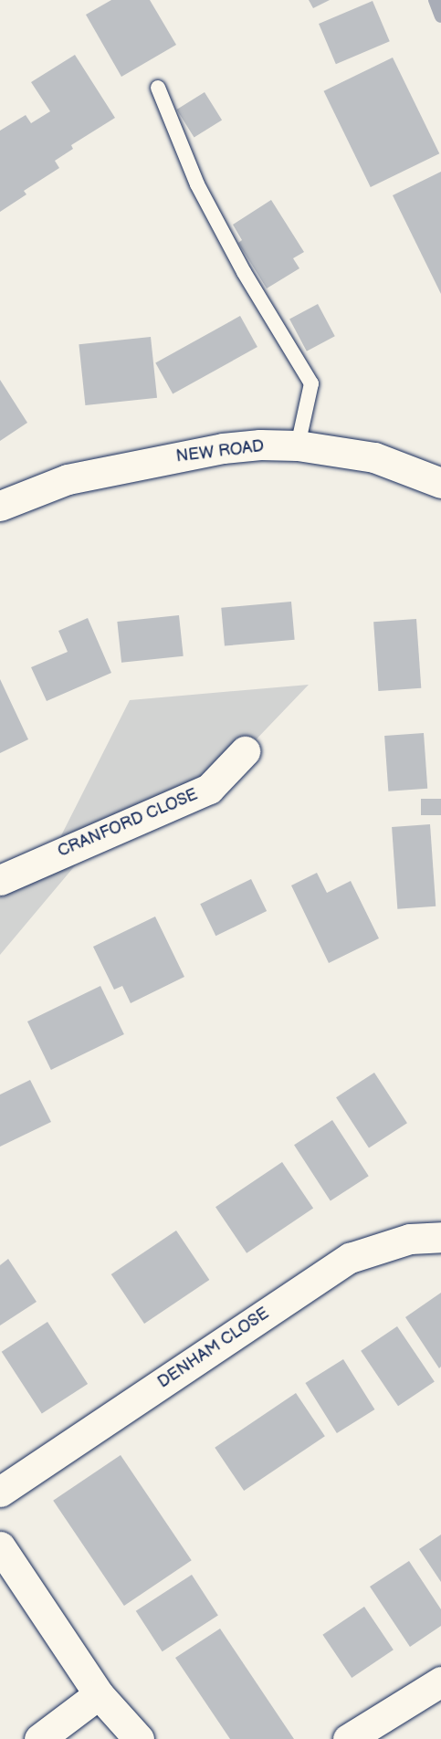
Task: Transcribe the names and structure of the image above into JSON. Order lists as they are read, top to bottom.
{
  "streets": {
    "street": ["NEW ROAD", "CRANFORD CLOSE", "DENHAM CLOSE"]
  }
}
